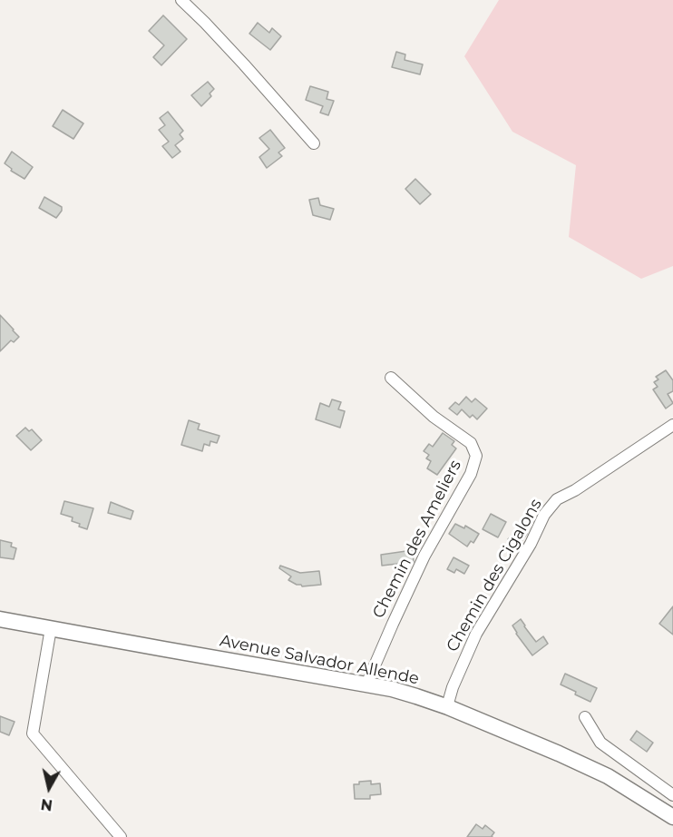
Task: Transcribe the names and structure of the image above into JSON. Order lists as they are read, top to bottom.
{
  "streets": {
    "main road": ["Avenue Salvador Allende"],
    "street": ["Chemin des Ameliers", "Chemin des Cigalons"]
  },
  "crossings": [
    ["Chemin des Ameliers", "Avenue Salvador Allende"],
    ["Chemin des Cigalons", "Avenue Salvador Allende"]
  ],
  "north": "bottom"
}
